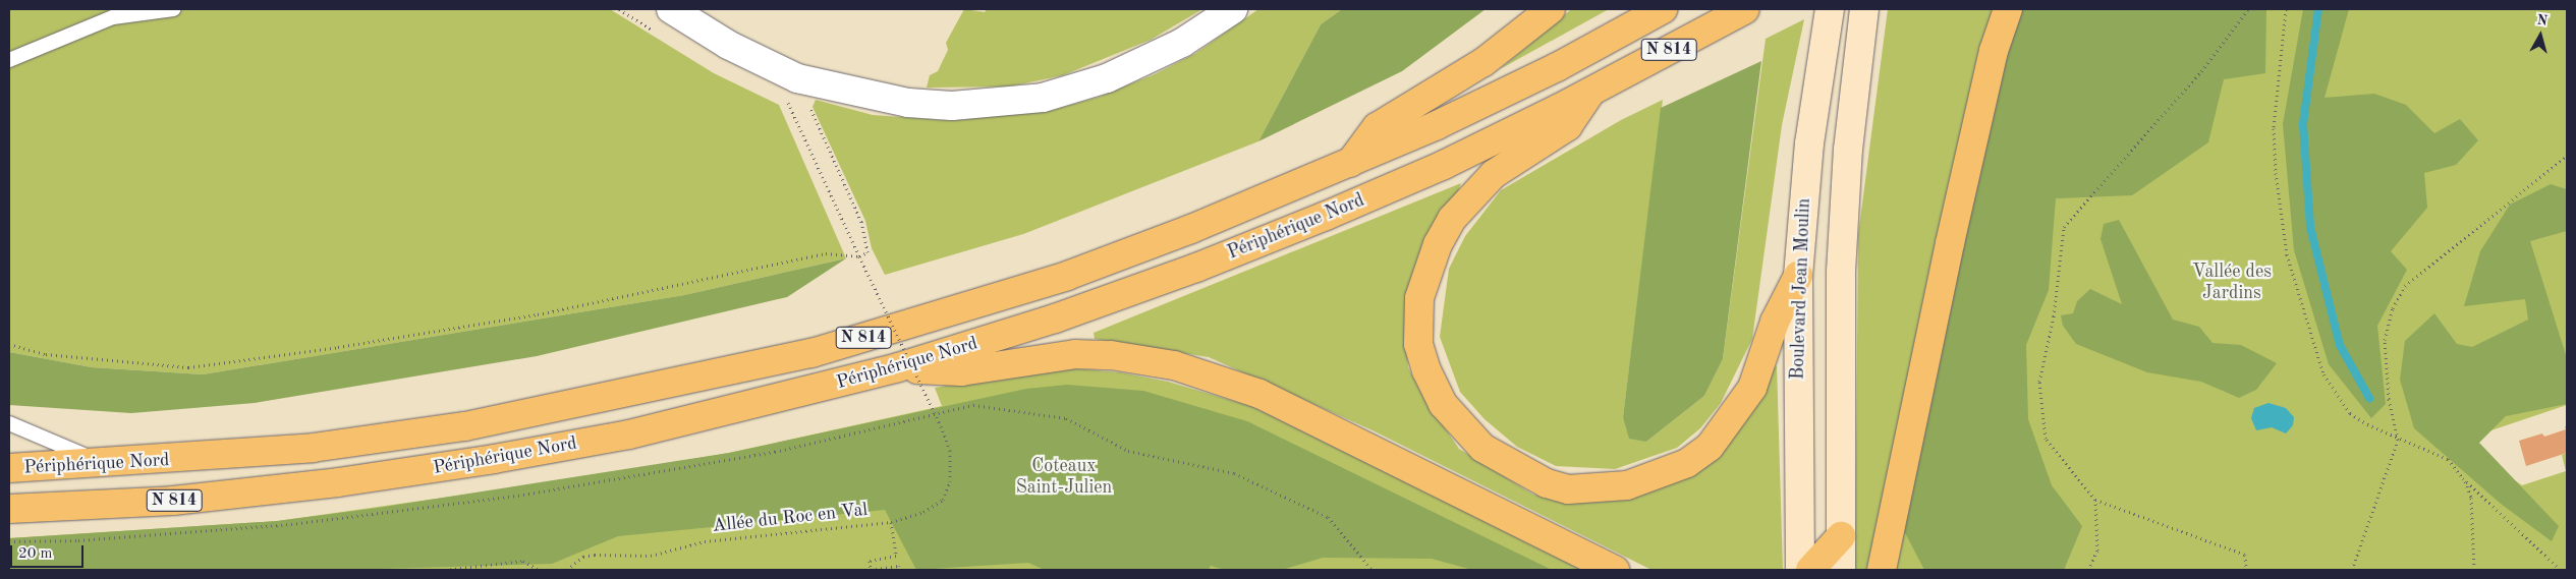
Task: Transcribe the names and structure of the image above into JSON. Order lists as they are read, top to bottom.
{
  "streets": {
    "highway": ["N 814", "Périphérique Nord"],
    "main road": ["Boulevard Jean Moulin"],
    "path": ["Allée du Roc en Val"]
  },
  "parks": ["Vallée des Jardins", "Coteaux Saint-Julien"],
  "scale_bar": "20 m",
  "north": "top"
}
